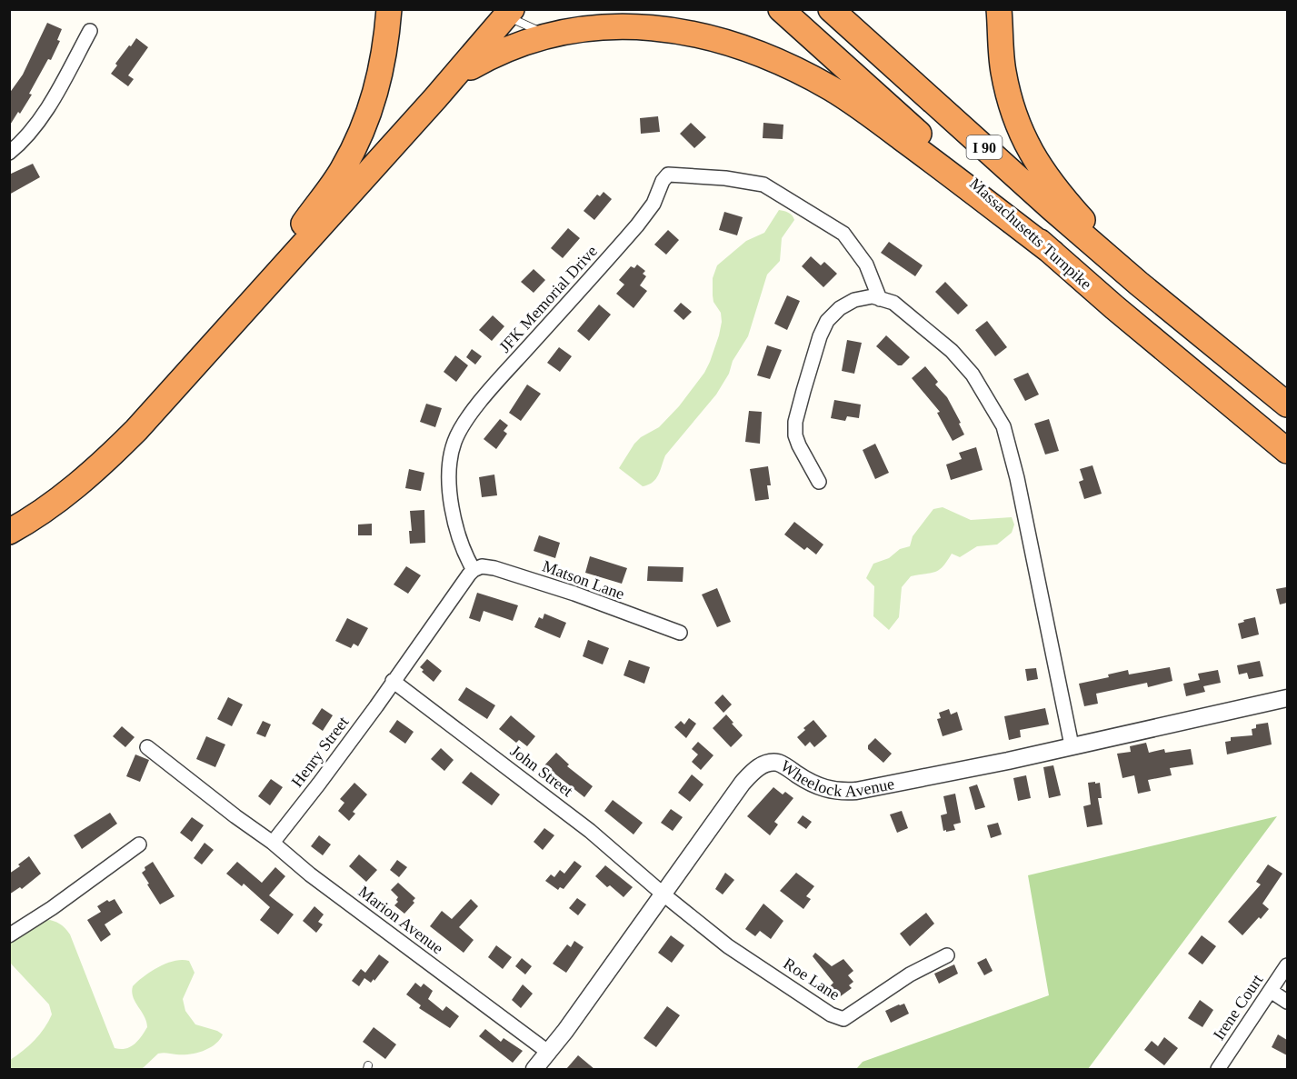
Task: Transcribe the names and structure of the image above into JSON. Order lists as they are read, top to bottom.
{
  "streets": {
    "highway": ["I 90", "Massachusetts Turnpike"],
    "street": [
      "JFK Memorial Drive",
      "Matson Lane",
      "Henry Street",
      "John Street",
      "Wheelock Avenue",
      "Marion Avenue",
      "Roe Lane",
      "Irene Court"
    ]
  },
  "crossings": [
    ["JFK Memorial Drive", "Matson Lane"],
    ["Henry Street", "John Street"],
    ["Henry Street", "Marion Avenue"],
    ["John Street", "Wheelock Avenue"],
    ["John Street", "Roe Lane"],
    ["Wheelock Avenue", "Marion Avenue"],
    ["Wheelock Avenue", "Roe Lane"]
  ]
}
